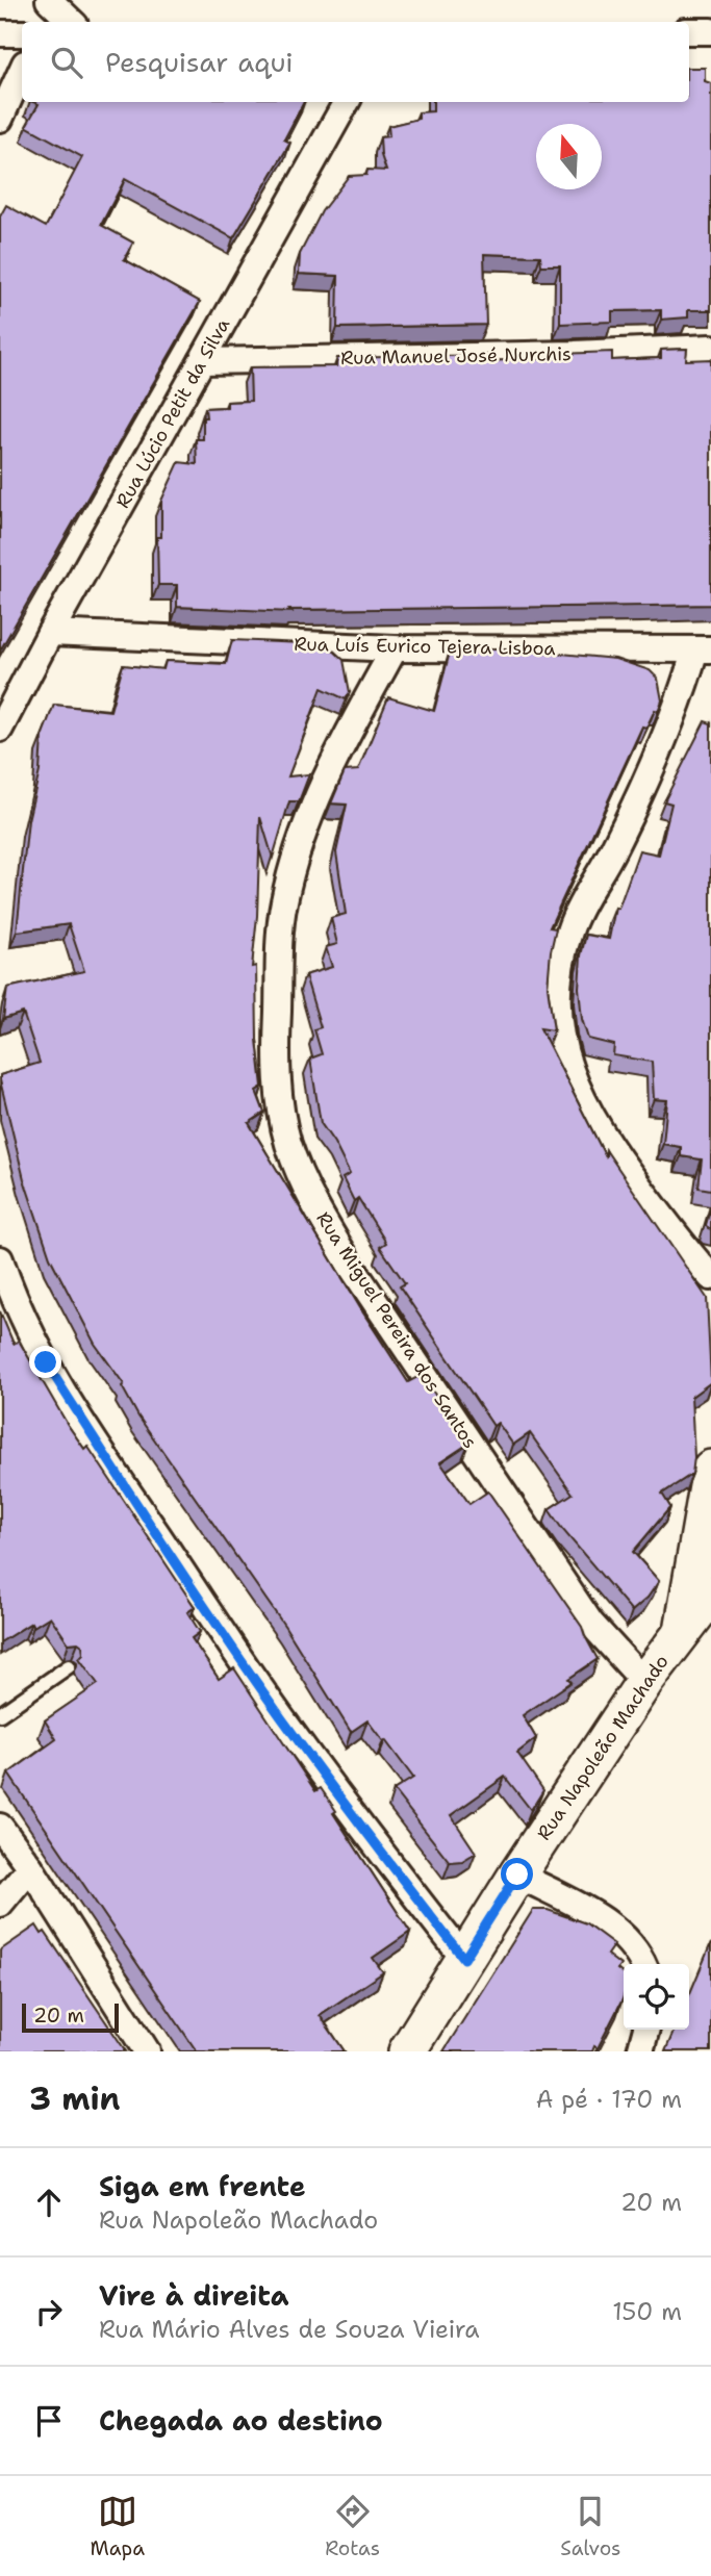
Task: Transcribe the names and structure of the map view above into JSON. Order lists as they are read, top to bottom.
{
  "streets": {
    "main road": ["Rua Napoleão Machado"],
    "street": [
      "Rua Manuel José Nurchis",
      "Rua Lúcio Petit da Silva",
      "Rua Luís Eurico Tejera Lisboa",
      "Rua Miguel Pereira dos Santos"
    ]
  },
  "crossings": [
    ["Rua Manuel José Nurchis", "Rua Lúcio Petit da Silva"],
    ["Rua Lúcio Petit da Silva", "Rua Luís Eurico Tejera Lisboa"],
    ["Rua Luís Eurico Tejera Lisboa", "Rua Miguel Pereira dos Santos"],
    ["Rua Miguel Pereira dos Santos", "Rua Napoleão Machado"]
  ],
  "scale_bar": "20 m",
  "north": "top",
  "page": {
    "search": "Pesquisar aqui",
    "scale": "20 m",
    "heading": ["3 min", "A pé · 170 m"],
    "list": [
      ["Siga em frente", "Rua Napoleão Machado", "20 m"],
      ["Vire à direita", "Rua Mário Alves de Souza Vieira", "150 m"],
      "Chegada ao destino"
    ],
    "nav": ["Mapa", "Rotas", "Salvos"]
  }
}
